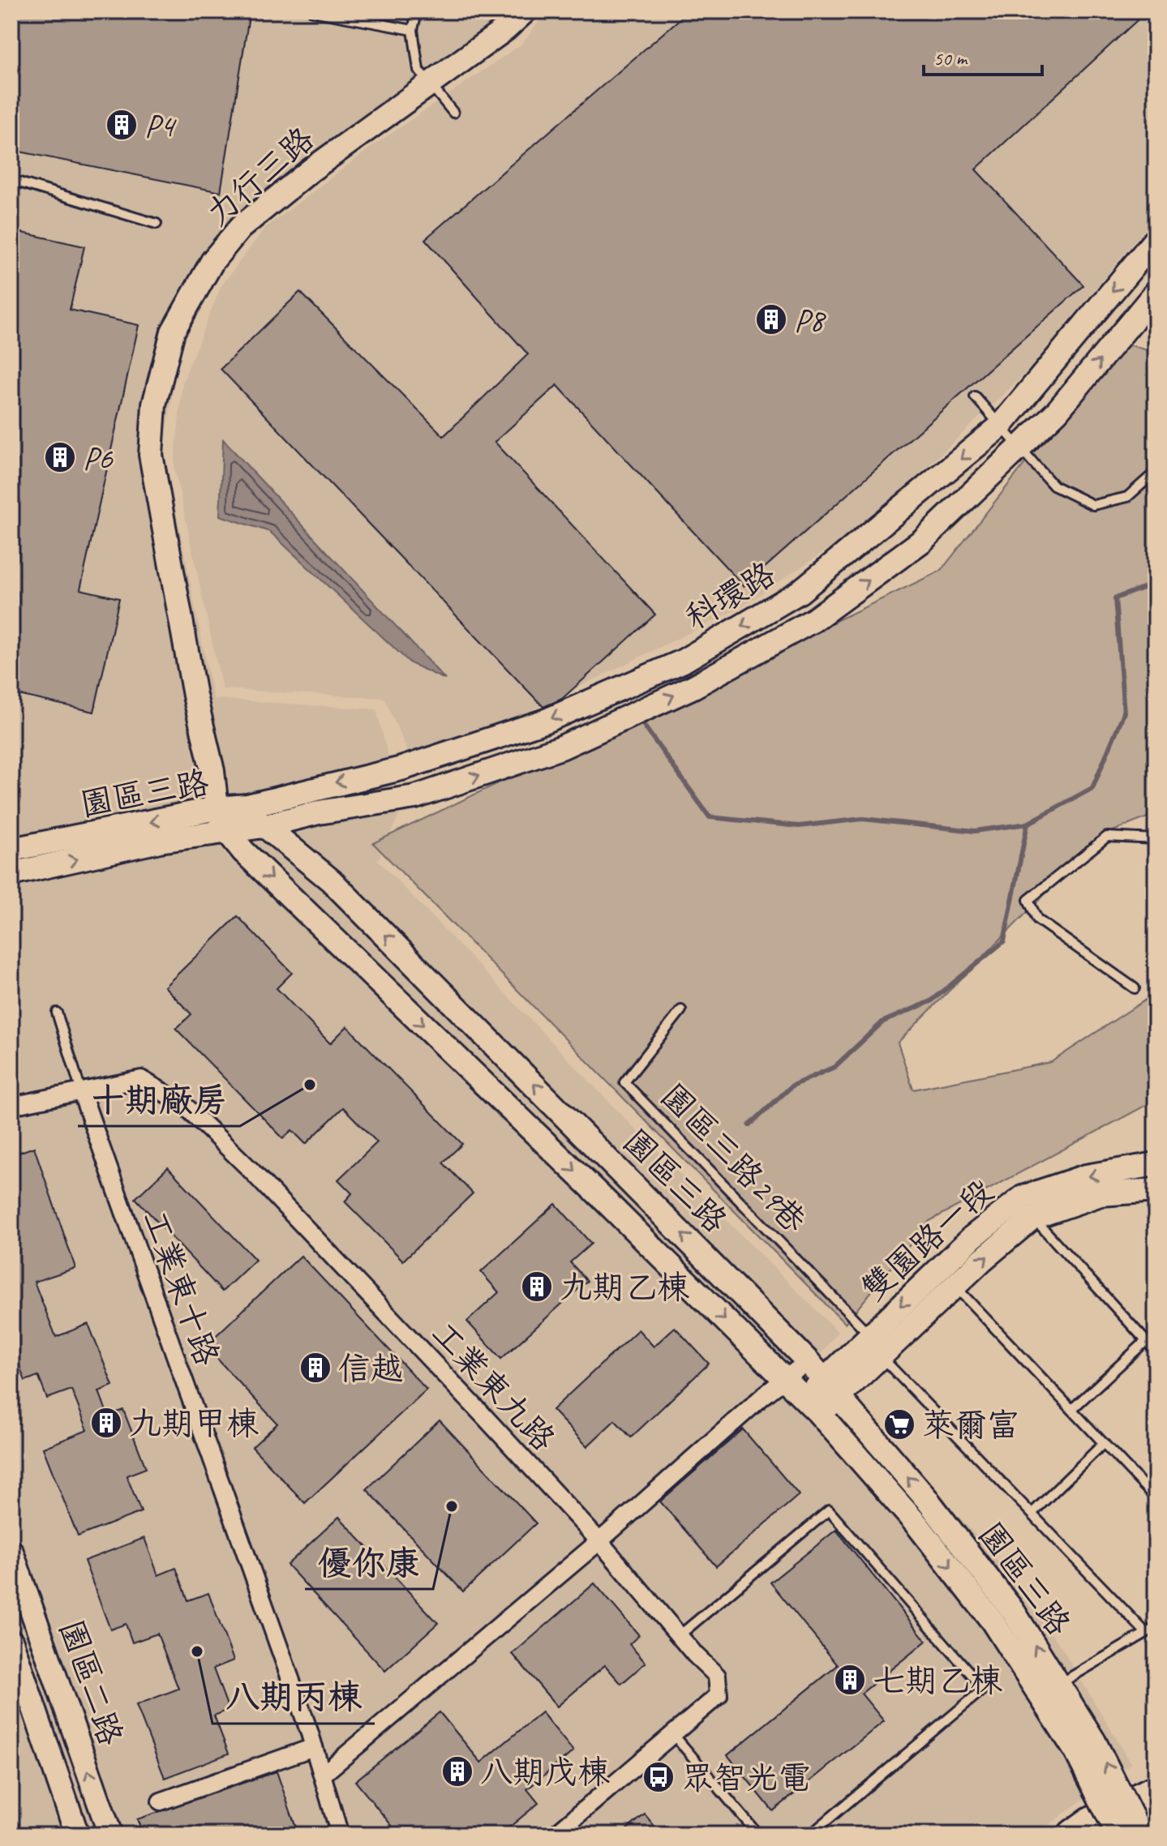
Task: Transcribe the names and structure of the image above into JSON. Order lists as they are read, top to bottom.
{
  "streets": {
    "street": [
      "力行三路",
      "科環路",
      "園區三路",
      "雙園路一段",
      "工業東十路",
      "工業東九路",
      "園區二路"
    ],
    "lane": ["園區三路29巷"]
  },
  "crossings": [
    ["力行三路", "科環路"],
    ["力行三路", "園區三路"],
    ["科環路", "園區三路"],
    ["園區三路", "雙園路一段"],
    ["園區三路29巷", "雙園路一段"],
    ["工業東十路", "工業東九路"]
  ],
  "places": {
    "building": [
      "P4",
      "P8",
      "P6",
      "九期乙棟",
      "信越",
      "九期甲棟",
      "七期乙棟",
      "八期戊棟"
    ],
    "other": ["十期廠房", "優你康", "八期丙棟"],
    "supermarket": ["萊爾富"],
    "bus stop": ["眾智光電"]
  },
  "scale_bar": "50 m"
}
